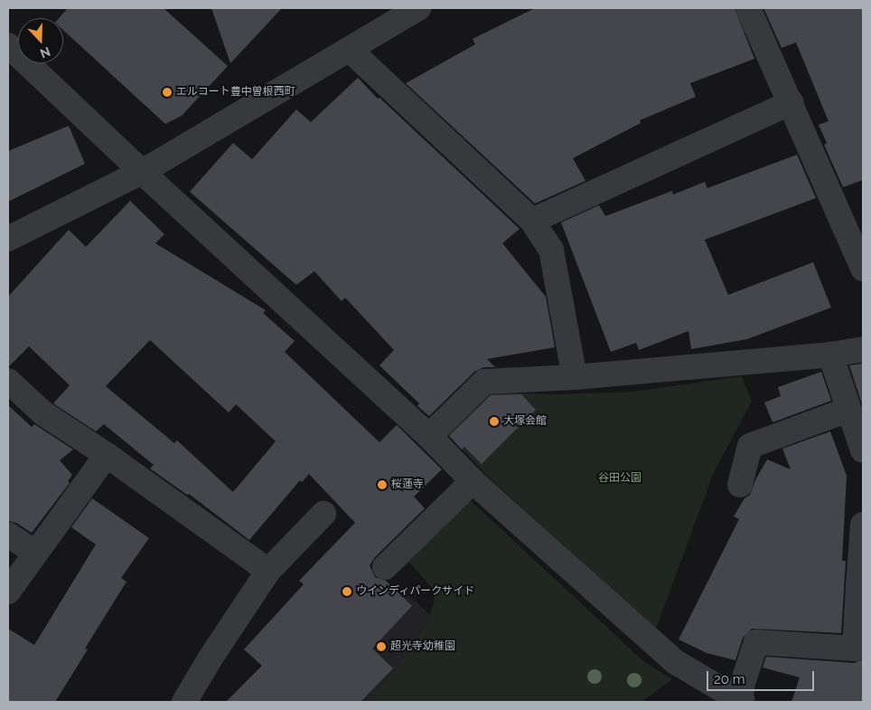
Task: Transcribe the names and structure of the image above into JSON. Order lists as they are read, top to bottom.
{
  "parks": ["谷田公園"],
  "places": [
    "エルコート豊中曽根西町",
    "大塚会館",
    "桜蓮寺",
    "ウインディパークサイド",
    "超光寺幼稚園"
  ],
  "scale_bar": "20 m",
  "north": "bottom"
}
